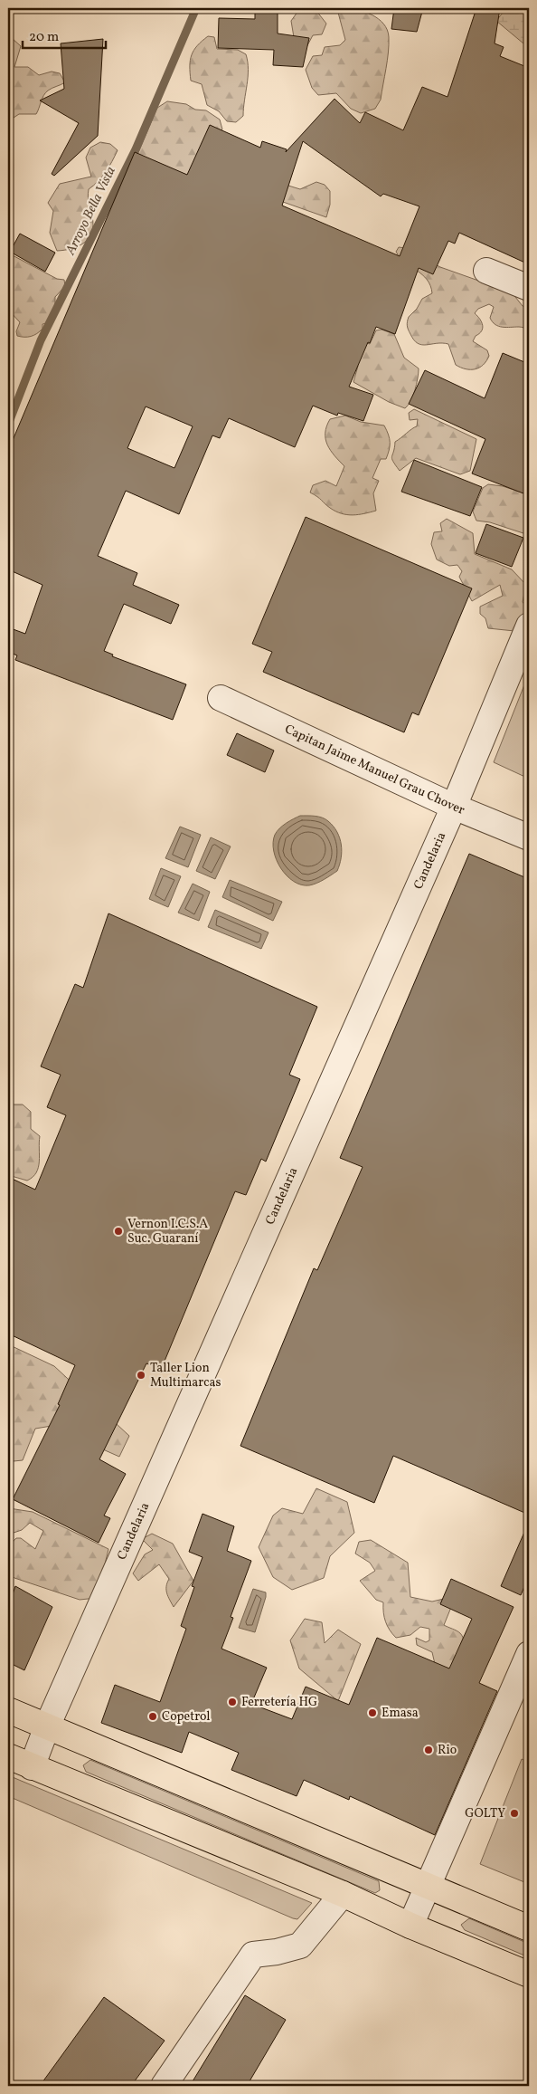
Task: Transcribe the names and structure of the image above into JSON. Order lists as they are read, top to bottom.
{
  "streets": {
    "street": ["Capitan Jaime Manuel Grau Chover", "Candelaria"]
  },
  "crossings": [
    ["Capitan Jaime Manuel Grau Chover", "Candelaria"]
  ],
  "water": ["Arroyo Bella Vista"],
  "places": [
    "Vernon I.C.S.A Suc. Guaraní",
    "Taller Lion Multimarcas",
    "Ferretería HG",
    "Emasa",
    "Copetrol",
    "Rio",
    "GOLTY"
  ],
  "scale_bar": "20 m"
}
